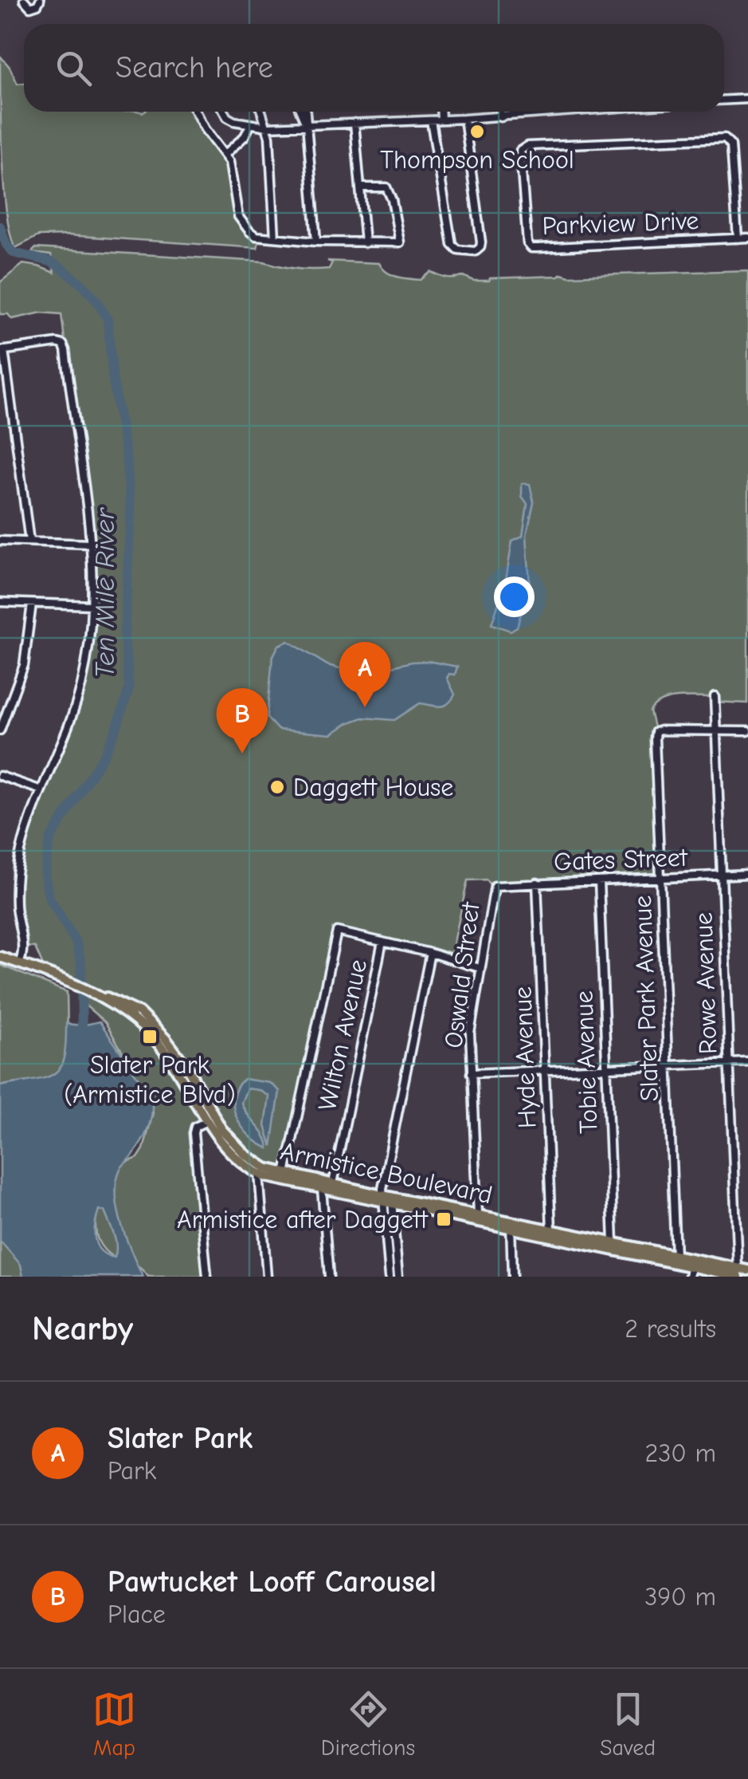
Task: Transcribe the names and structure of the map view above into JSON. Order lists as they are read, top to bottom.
{
  "streets": {
    "main road": ["Armistice Boulevard"],
    "street": [
      "Parkview Drive",
      "Gates Street",
      "Oswald Street",
      "Rowe Avenue",
      "Slater Park Avenue",
      "Wilton Avenue",
      "Hyde Avenue",
      "Tobie Avenue"
    ]
  },
  "crossings": [
    ["Gates Street", "Oswald Street"],
    ["Gates Street", "Rowe Avenue"],
    ["Gates Street", "Slater Park Avenue"],
    ["Gates Street", "Hyde Avenue"],
    ["Gates Street", "Tobie Avenue"],
    ["Oswald Street", "Armistice Boulevard"],
    ["Rowe Avenue", "Slater Park Avenue"],
    ["Rowe Avenue", "Armistice Boulevard"],
    ["Slater Park Avenue", "Armistice Boulevard"],
    ["Wilton Avenue", "Armistice Boulevard"],
    ["Hyde Avenue", "Armistice Boulevard"],
    ["Tobie Avenue", "Armistice Boulevard"]
  ],
  "water": ["Ten Mile River"],
  "places": {
    "other": ["Thompson School", "Daggett House"],
    "transit": ["Slater Park (Armistice Blvd)", "Armistice after Daggett"]
  },
  "page": {
    "search": "Search here",
    "pins": ["A", "B"],
    "heading": ["Nearby", "2 results"],
    "list": [
      {
        "mark": "A",
        "name": "Slater Park",
        "note": "Park",
        "value": "230 m"
      },
      {
        "mark": "B",
        "name": "Pawtucket Looff Carousel",
        "note": "Place",
        "value": "390 m"
      }
    ],
    "nav": ["Map", "Directions", "Saved"]
  }
}
